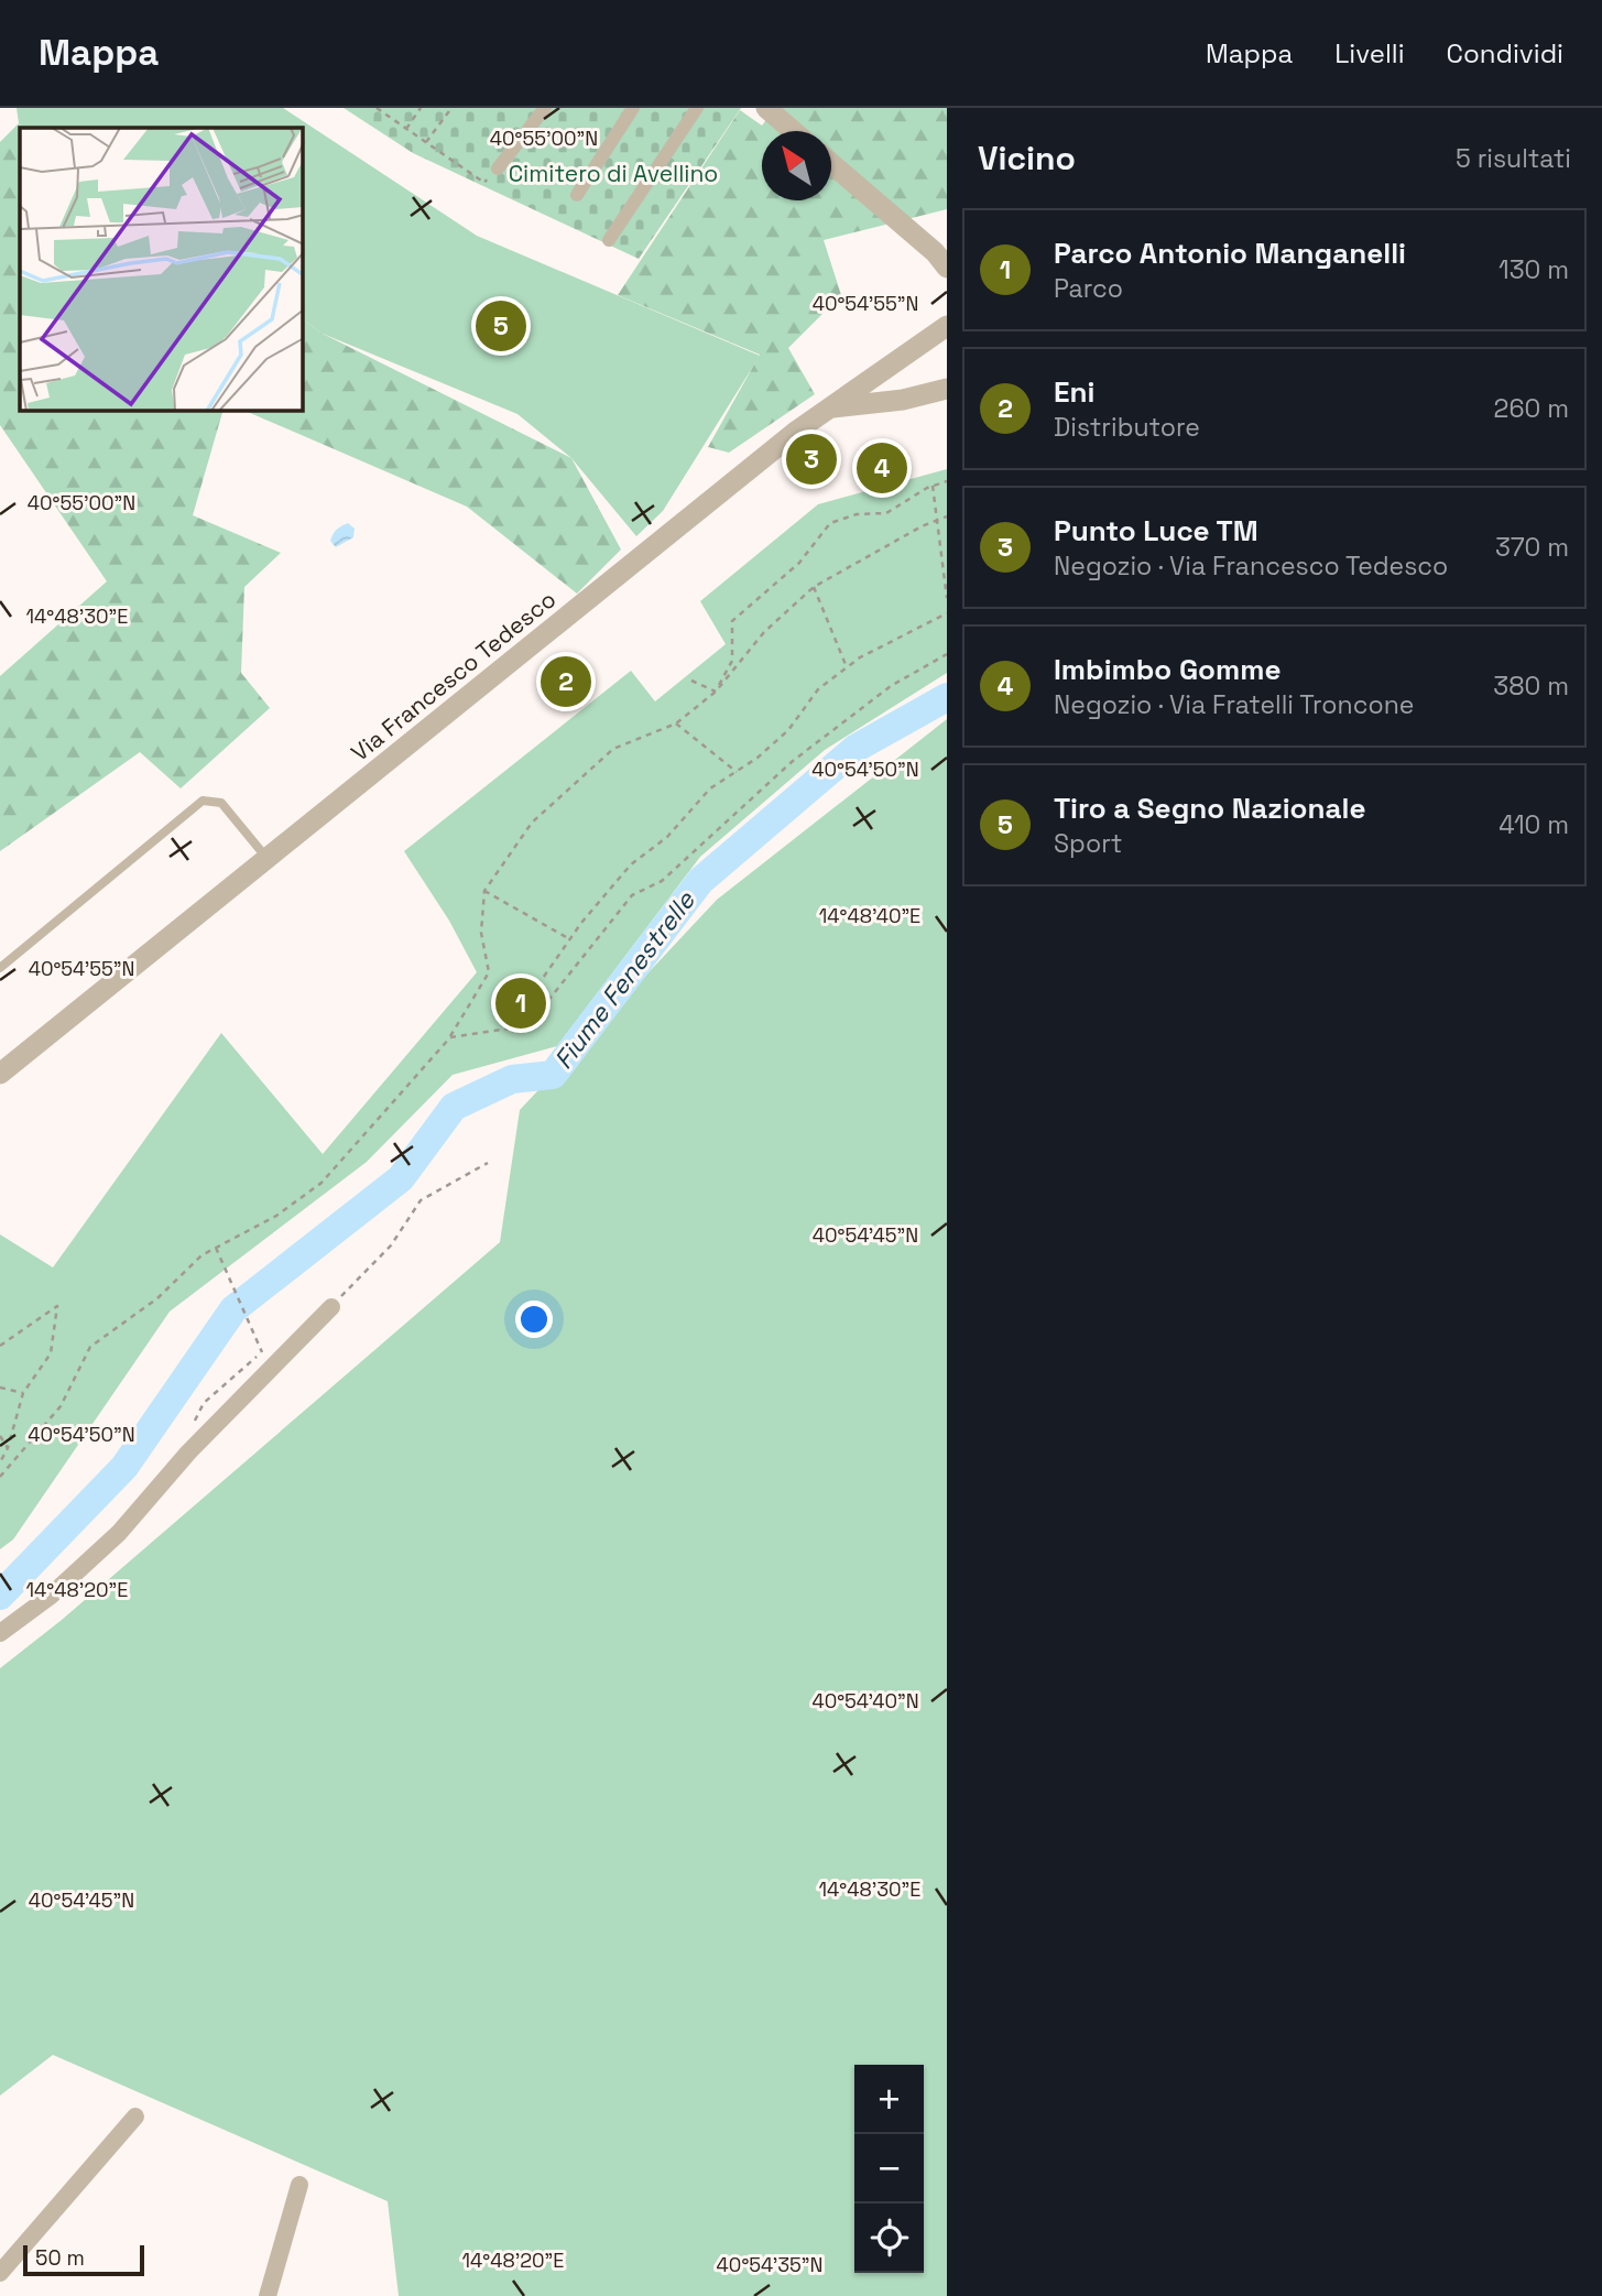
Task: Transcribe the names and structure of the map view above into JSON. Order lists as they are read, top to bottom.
{
  "streets": {
    "street": ["Via Francesco Tedesco"]
  },
  "water": ["Fiume Fenestrelle"],
  "parks": ["Cimitero di Avellino"],
  "scale_bar": "50 m",
  "north": "top left",
  "page": {
    "header": "Mappa",
    "nav": ["Mappa", "Livelli", "Condividi"],
    "heading": ["Vicino", "5 risultati"],
    "list": [
      {
        "mark": "1",
        "name": "Parco Antonio Manganelli",
        "note": "Parco",
        "value": "130 m"
      },
      {
        "mark": "2",
        "name": "Eni",
        "note": "Distributore",
        "value": "260 m"
      },
      {
        "mark": "3",
        "name": "Punto Luce TM",
        "note": "Negozio · Via Francesco Tedesco",
        "value": "370 m"
      },
      {
        "mark": "4",
        "name": "Imbimbo Gomme",
        "note": "Negozio · Via Fratelli Troncone",
        "value": "380 m"
      },
      {
        "mark": "5",
        "name": "Tiro a Segno Nazionale",
        "note": "Sport",
        "value": "410 m"
      }
    ],
    "pins": [
      "5",
      "3",
      "4",
      "2",
      "1"
    ],
    "map_buttons": ["+", "−"],
    "scale": "50 m"
  },
  "coordinates": [
    "40°55'00\"N",
    "40°54'55\"N",
    "14°48'30\"E",
    "40°54'50\"N",
    "14°48'40\"E",
    "40°54'45\"N",
    "14°48'20\"E",
    "40°54'40\"N",
    "40°54'35\"N"
  ]
}
